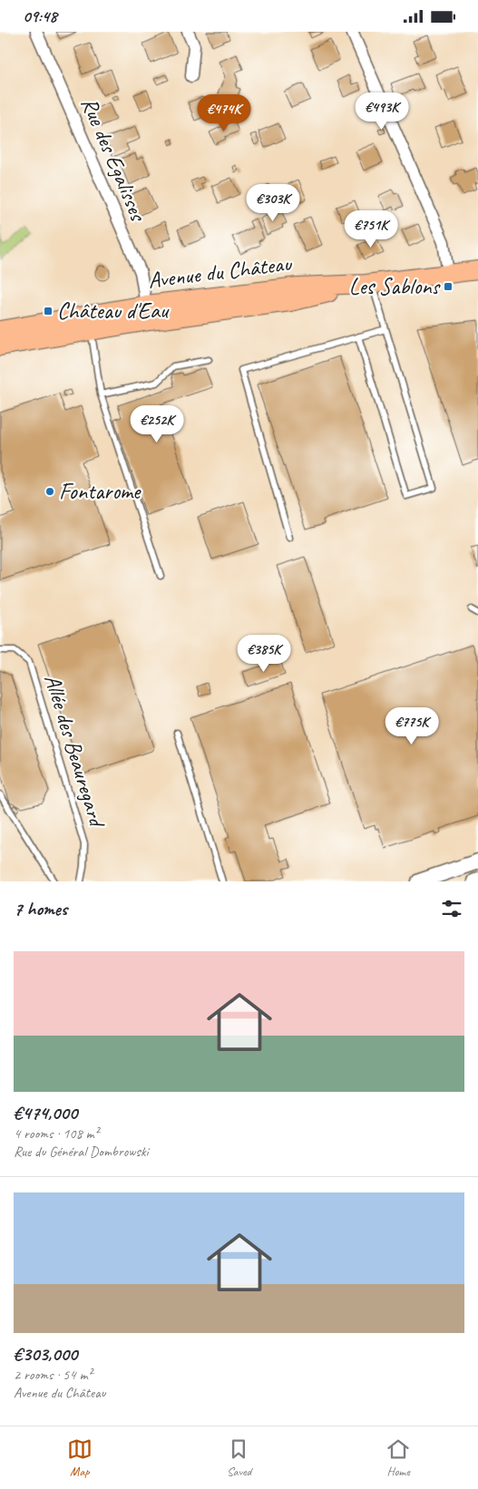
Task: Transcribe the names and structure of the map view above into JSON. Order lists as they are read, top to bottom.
{
  "streets": {
    "main road": ["Avenue du Château"],
    "street": ["Rue des Egalisses"],
    "lane": ["Allée des Beauregard"]
  },
  "crossings": [
    ["Rue des Egalisses", "Avenue du Château"]
  ],
  "places": {
    "transit": ["Les Sablons", "Château d'Eau"],
    "other": ["Fontarome"]
  },
  "page": {
    "status": "09:48",
    "price": [
      "€493K",
      "€474K",
      "€303K",
      "€751K",
      "€252K",
      "€385K",
      "€775K"
    ],
    "heading": "7 homes",
    "list": [
      {
        "name": "€474,000",
        "note": "4 rooms · 108 m² · Rue du Général Dombrowski"
      },
      {
        "name": "€303,000",
        "note": "2 rooms · 54 m² · Avenue du Château"
      }
    ],
    "tabs": ["Map", "Saved", "Home"]
  }
}
